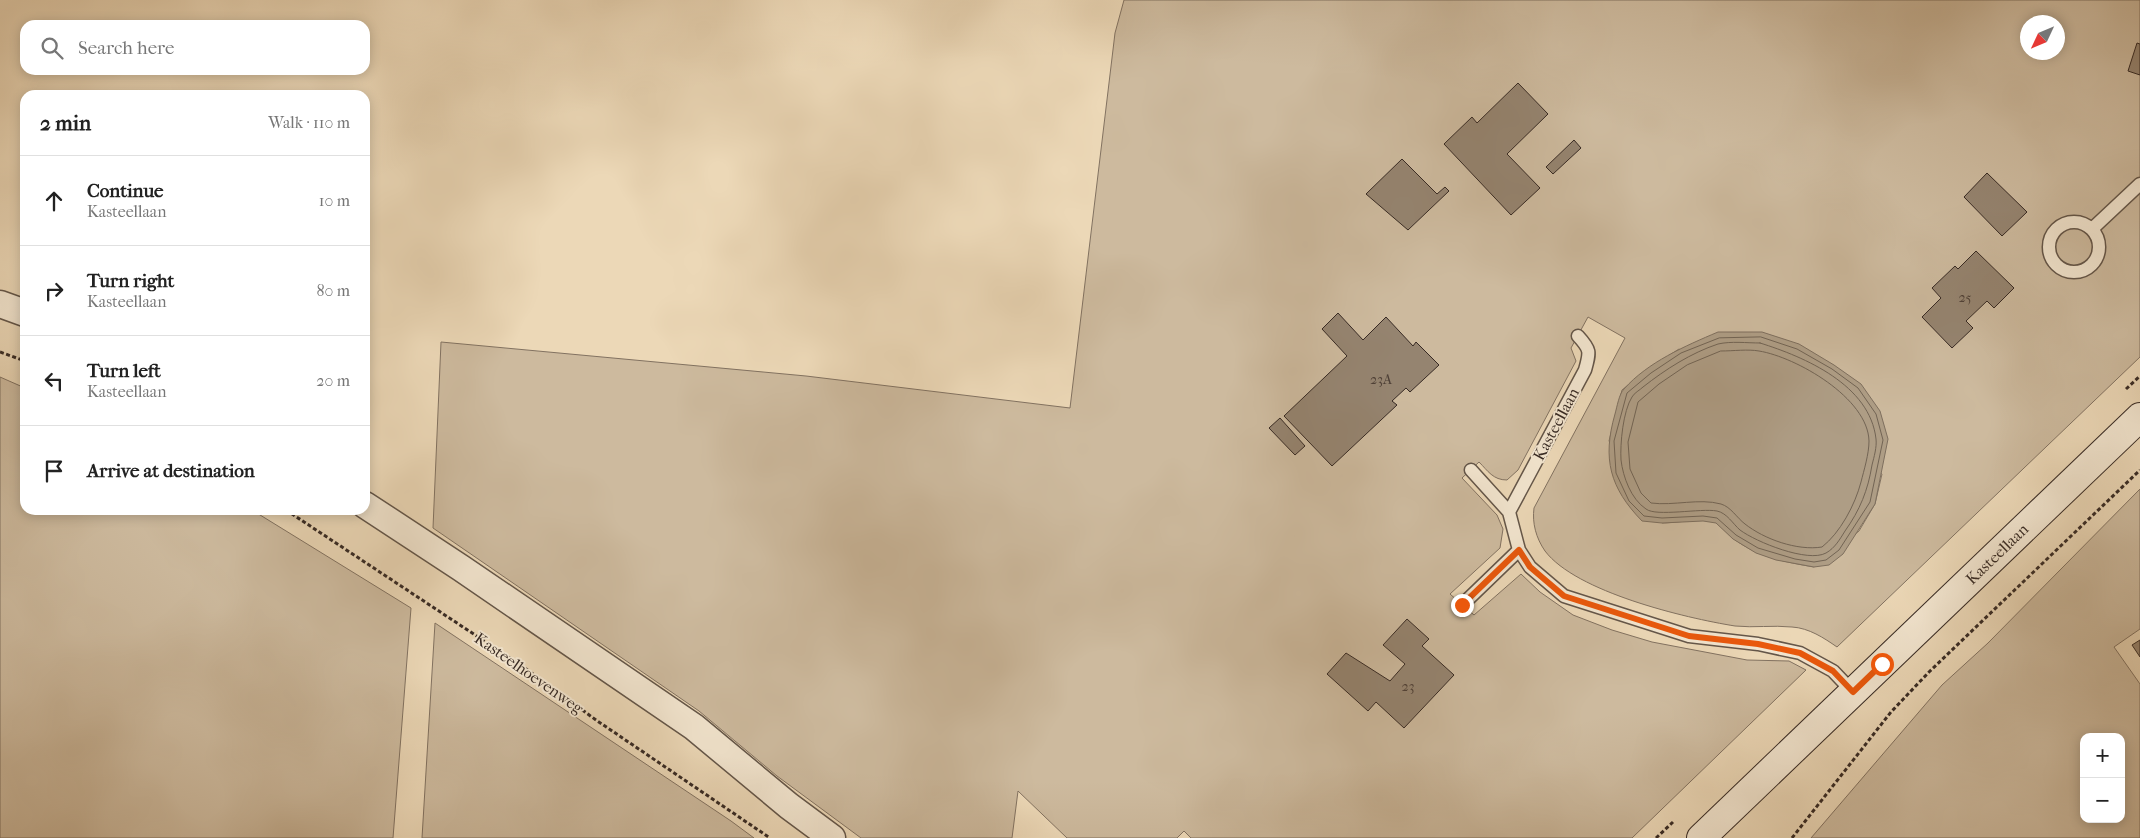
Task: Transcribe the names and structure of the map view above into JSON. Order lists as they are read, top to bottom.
{
  "streets": {
    "street": ["Kasteellaan"],
    "path": ["Kasteelhoevenweg"]
  },
  "house_numbers": ["25", "23A", "23"],
  "north": "bottom left",
  "page": {
    "search": "Search here",
    "heading": ["2 min", "Walk · 110 m"],
    "list": [
      ["Continue", "Kasteellaan", "10 m"],
      ["Turn right", "Kasteellaan", "80 m"],
      ["Turn left", "Kasteellaan", "20 m"],
      "Arrive at destination"
    ],
    "map_buttons": ["+", "−"]
  }
}
